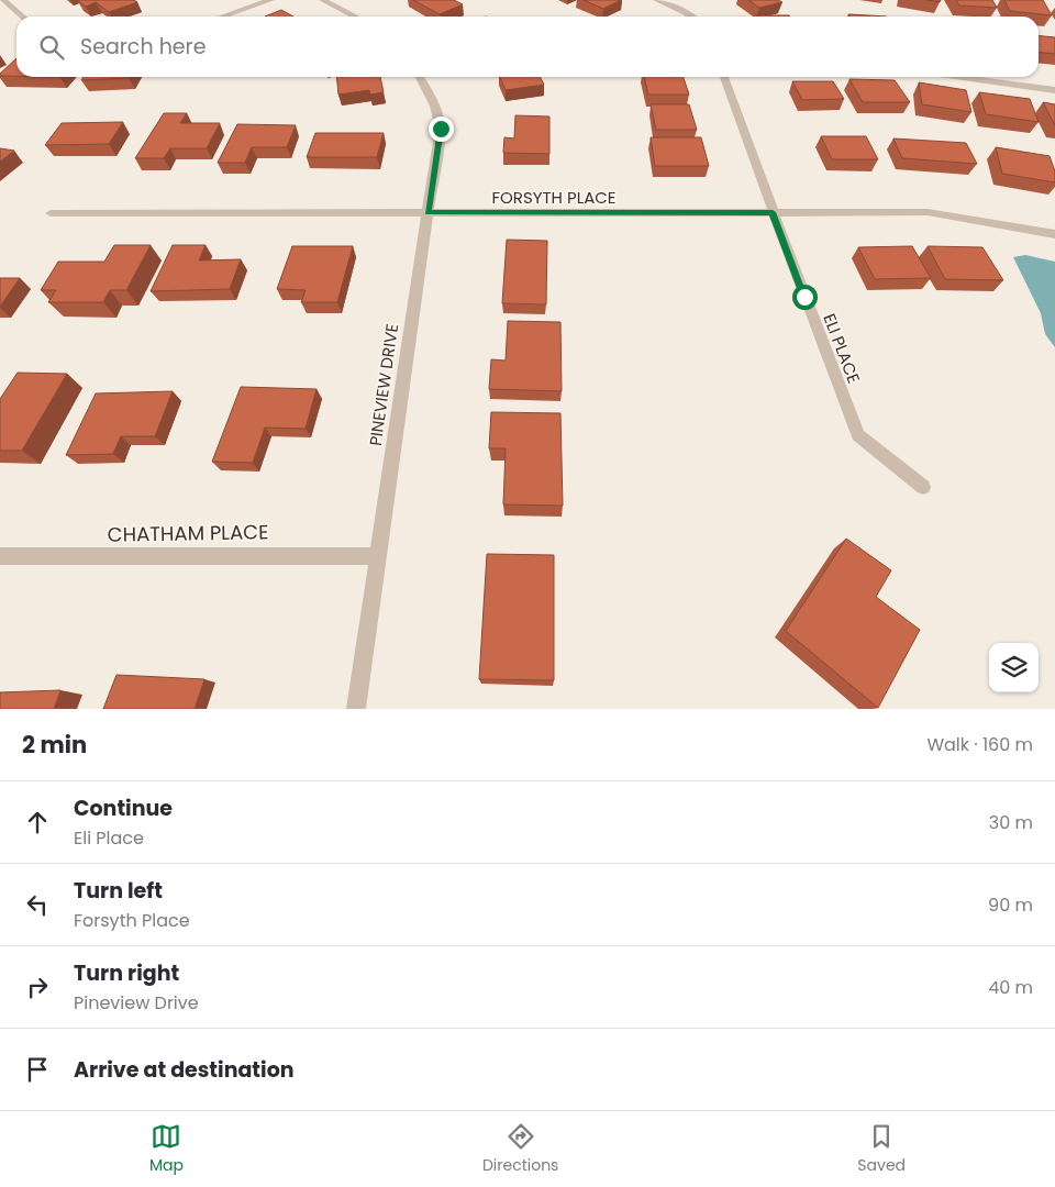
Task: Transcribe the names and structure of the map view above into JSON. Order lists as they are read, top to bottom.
{
  "streets": {
    "street": [
      "FORSYTH PLACE",
      "ELI PLACE",
      "PINEVIEW DRIVE",
      "CHATHAM PLACE"
    ]
  },
  "crossings": [
    ["FORSYTH PLACE", "ELI PLACE"],
    ["FORSYTH PLACE", "PINEVIEW DRIVE"],
    ["PINEVIEW DRIVE", "CHATHAM PLACE"]
  ],
  "page": {
    "search": "Search here",
    "heading": ["2 min", "Walk · 160 m"],
    "list": [
      ["Continue", "Eli Place", "30 m"],
      ["Turn left", "Forsyth Place", "90 m"],
      ["Turn right", "Pineview Drive", "40 m"],
      "Arrive at destination"
    ],
    "nav": ["Map", "Directions", "Saved"]
  }
}
